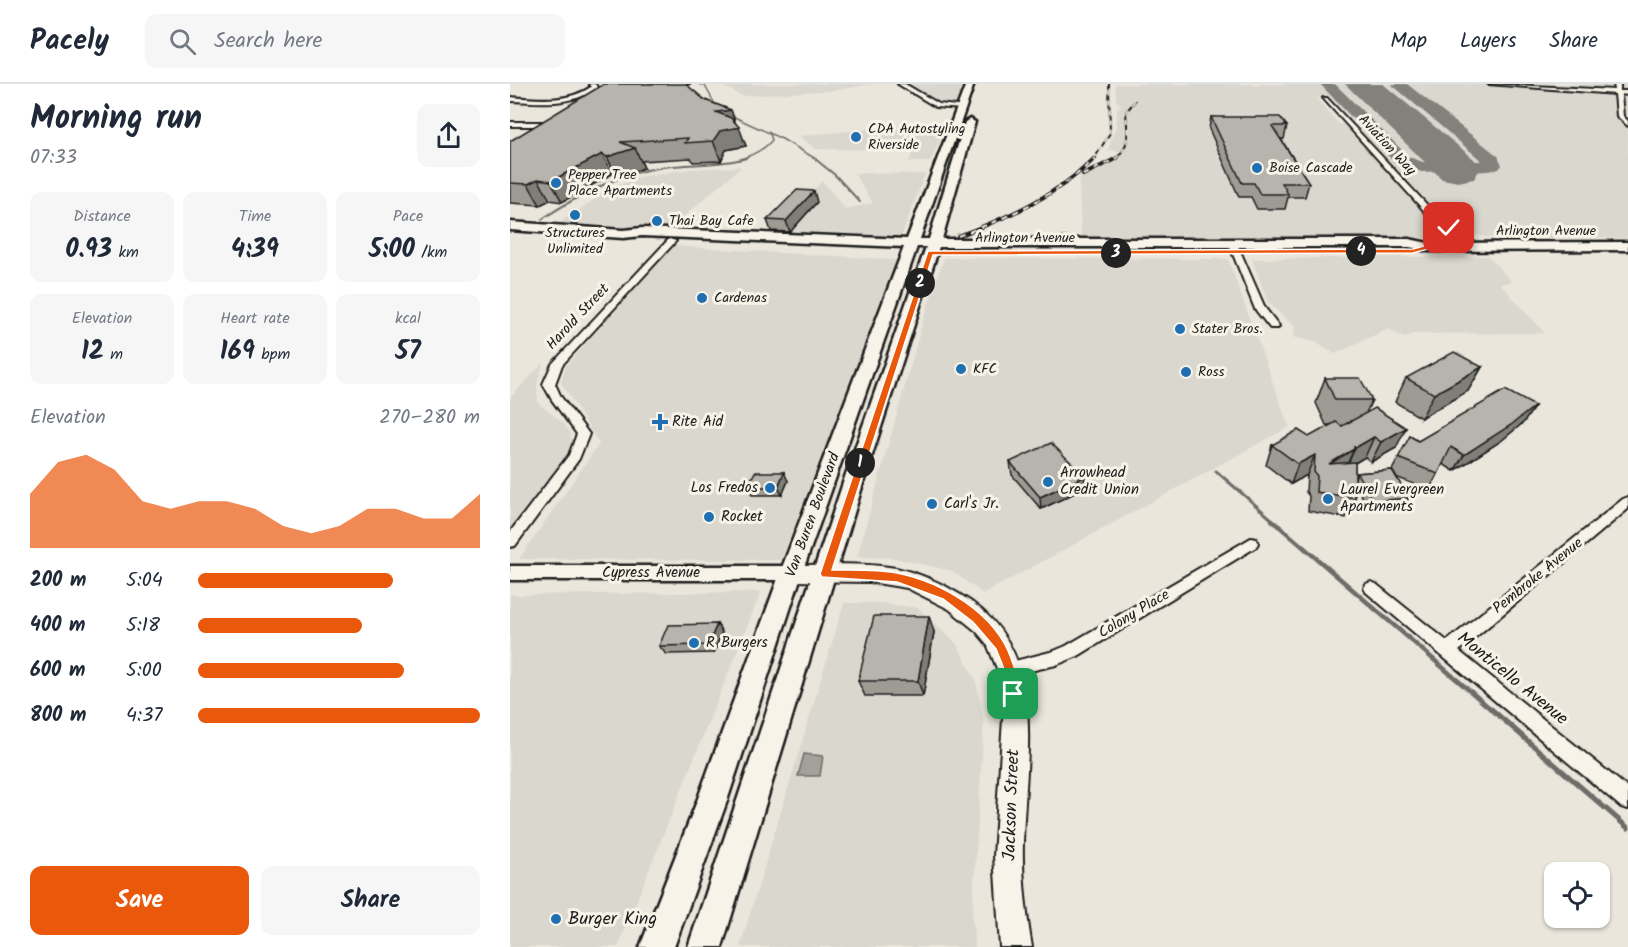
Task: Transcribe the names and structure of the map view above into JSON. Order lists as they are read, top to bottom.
{
  "streets": {
    "main road": ["Arlington Avenue", "Van Buren Boulevard", "Jackson Street"],
    "street": [
      "Aviation Way",
      "Harold Street",
      "Cypress Avenue",
      "Pembroke Avenue",
      "Colony Place",
      "Monticello Avenue"
    ]
  },
  "crossings": [
    ["Aviation Way", "Arlington Avenue"],
    ["Arlington Avenue", "Harold Street"],
    ["Arlington Avenue", "Van Buren Boulevard"],
    ["Van Buren Boulevard", "Cypress Avenue"],
    ["Van Buren Boulevard", "Jackson Street"],
    ["Cypress Avenue", "Jackson Street"],
    ["Pembroke Avenue", "Monticello Avenue"],
    ["Colony Place", "Jackson Street"]
  ],
  "places": {
    "other": [
      "CDA Autostyling Riverside",
      "Boise Cascade",
      "Pepper Tree Place Apartments",
      "Structures Unlimited",
      "Thai Bay Cafe",
      "Cardenas",
      "Stater Bros.",
      "KFC",
      "Ross",
      "Arrowhead Credit Union",
      "Los Fredos",
      "Laurel Evergreen Apartments",
      "Carl's Jr.",
      "Rocket",
      "R Burgers",
      "Burger King"
    ],
    "health": ["Rite Aid"]
  },
  "page": {
    "header": "Pacely",
    "search": "Search here",
    "nav": ["Map", "Layers", "Share"],
    "heading": ["Morning run", "07:33"],
    "stats": [
      ["Distance", "0.93 km"],
      ["Time", "4:39"],
      ["Pace", "5:00 /km"],
      ["Elevation", "12 m"],
      ["Heart rate", "169 bpm"],
      ["kcal", "57"]
    ],
    "pins": [
      "4",
      "3",
      "2",
      "1"
    ],
    "chart": ["Elevation", "270–280 m"],
    "list": [
      {
        "name": "200 m",
        "note": "5:04"
      },
      {
        "name": "400 m",
        "note": "5:18"
      },
      {
        "name": "600 m",
        "note": "5:00"
      },
      {
        "name": "800 m",
        "note": "4:37"
      }
    ],
    "buttons": ["Save", "Share"]
  }
}
